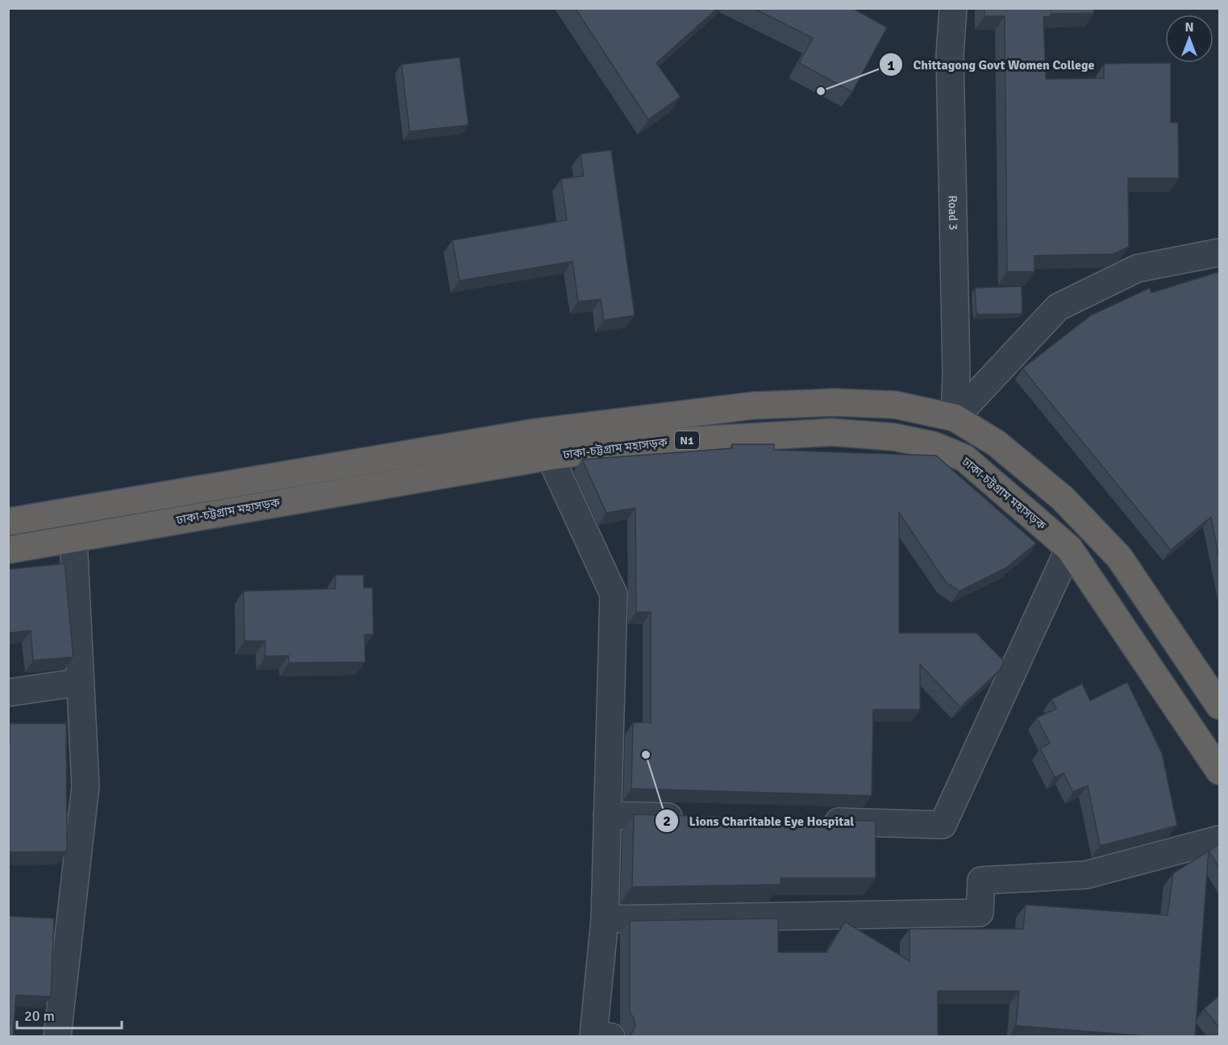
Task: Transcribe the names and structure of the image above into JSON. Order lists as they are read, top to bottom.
{
  "streets": {
    "highway": ["N1", "ঢাকা-চট্টগ্রাম মহাসড়ক"],
    "street": ["Road 3"]
  },
  "crossings": [
    ["Road 3", "N1"]
  ],
  "places": ["Chittagong Govt Women College", "Lions Charitable Eye Hospital"],
  "scale_bar": "20 m",
  "north": "top"
}
